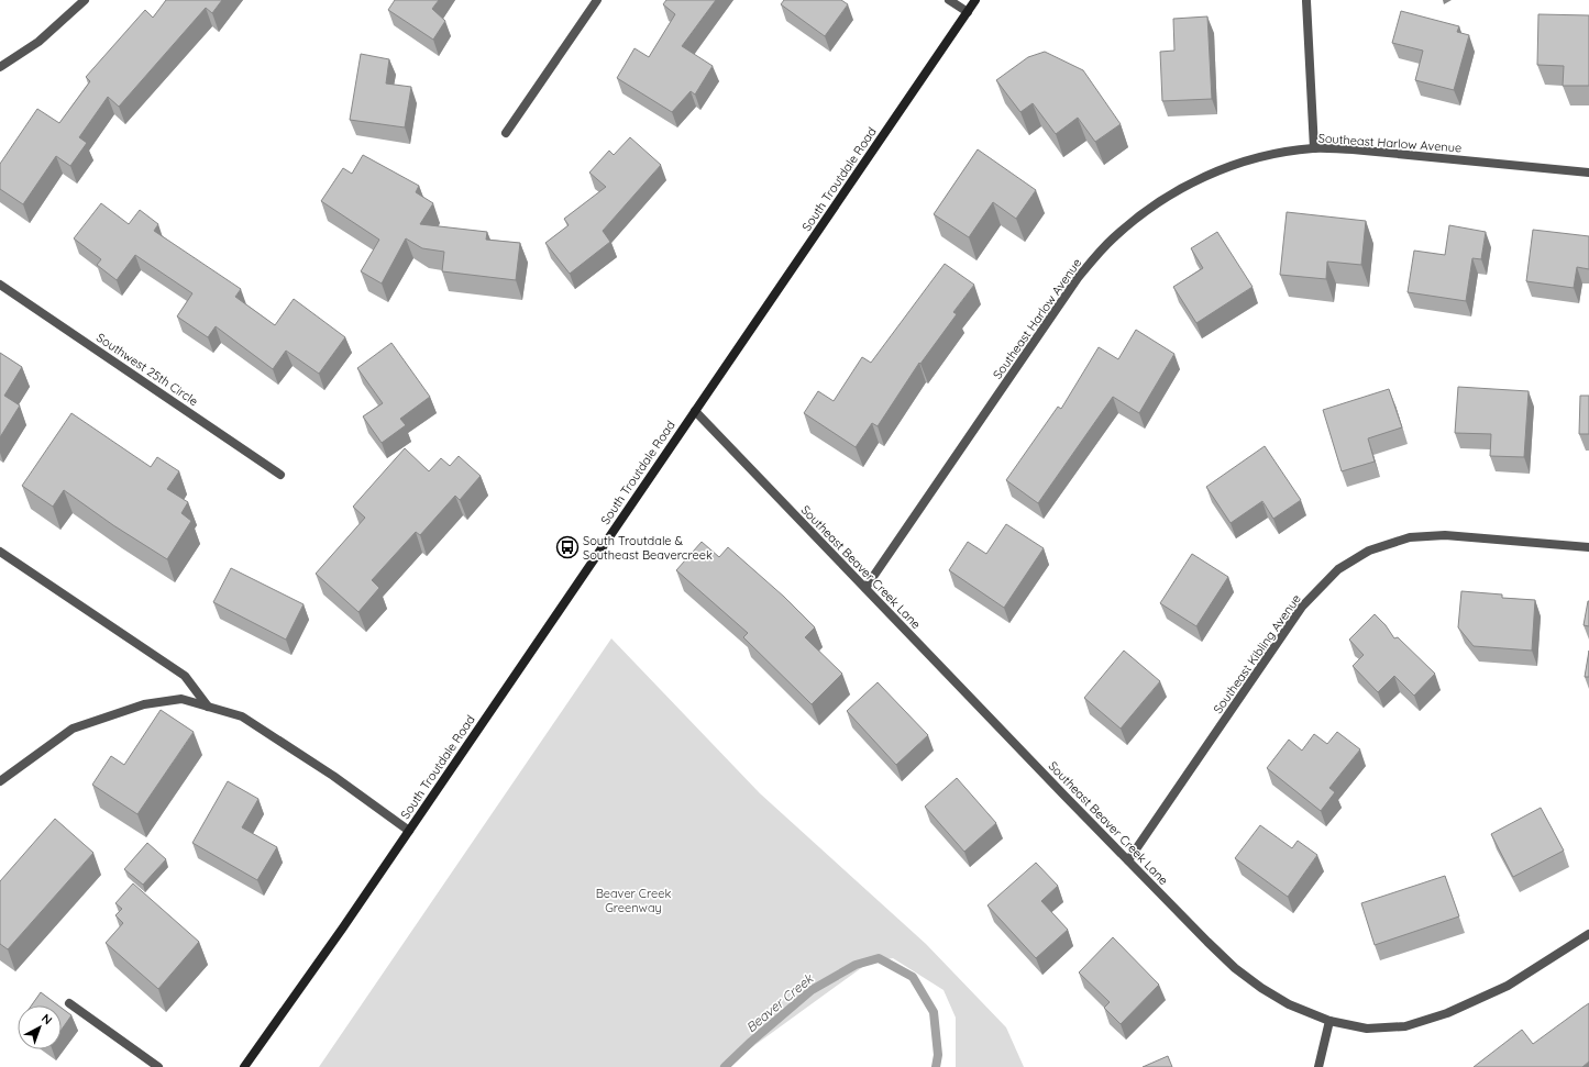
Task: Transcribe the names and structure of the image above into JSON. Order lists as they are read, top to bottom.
{
  "streets": {
    "main road": ["South Troutdale Road"],
    "street": [
      "Southeast Harlow Avenue",
      "Southwest 25th Circle",
      "Southeast Beaver Creek Lane",
      "Southeast Kibling Avenue"
    ]
  },
  "crossings": [
    ["Southeast Harlow Avenue", "Southeast Beaver Creek Lane"],
    ["South Troutdale Road", "Southeast Beaver Creek Lane"],
    ["Southeast Beaver Creek Lane", "Southeast Kibling Avenue"]
  ],
  "water": ["Beaver Creek"],
  "parks": ["Beaver Creek Greenway"],
  "places": {
    "bus stop": ["South Troutdale & Southeast Beavercreek"]
  },
  "north": "top right"
}
